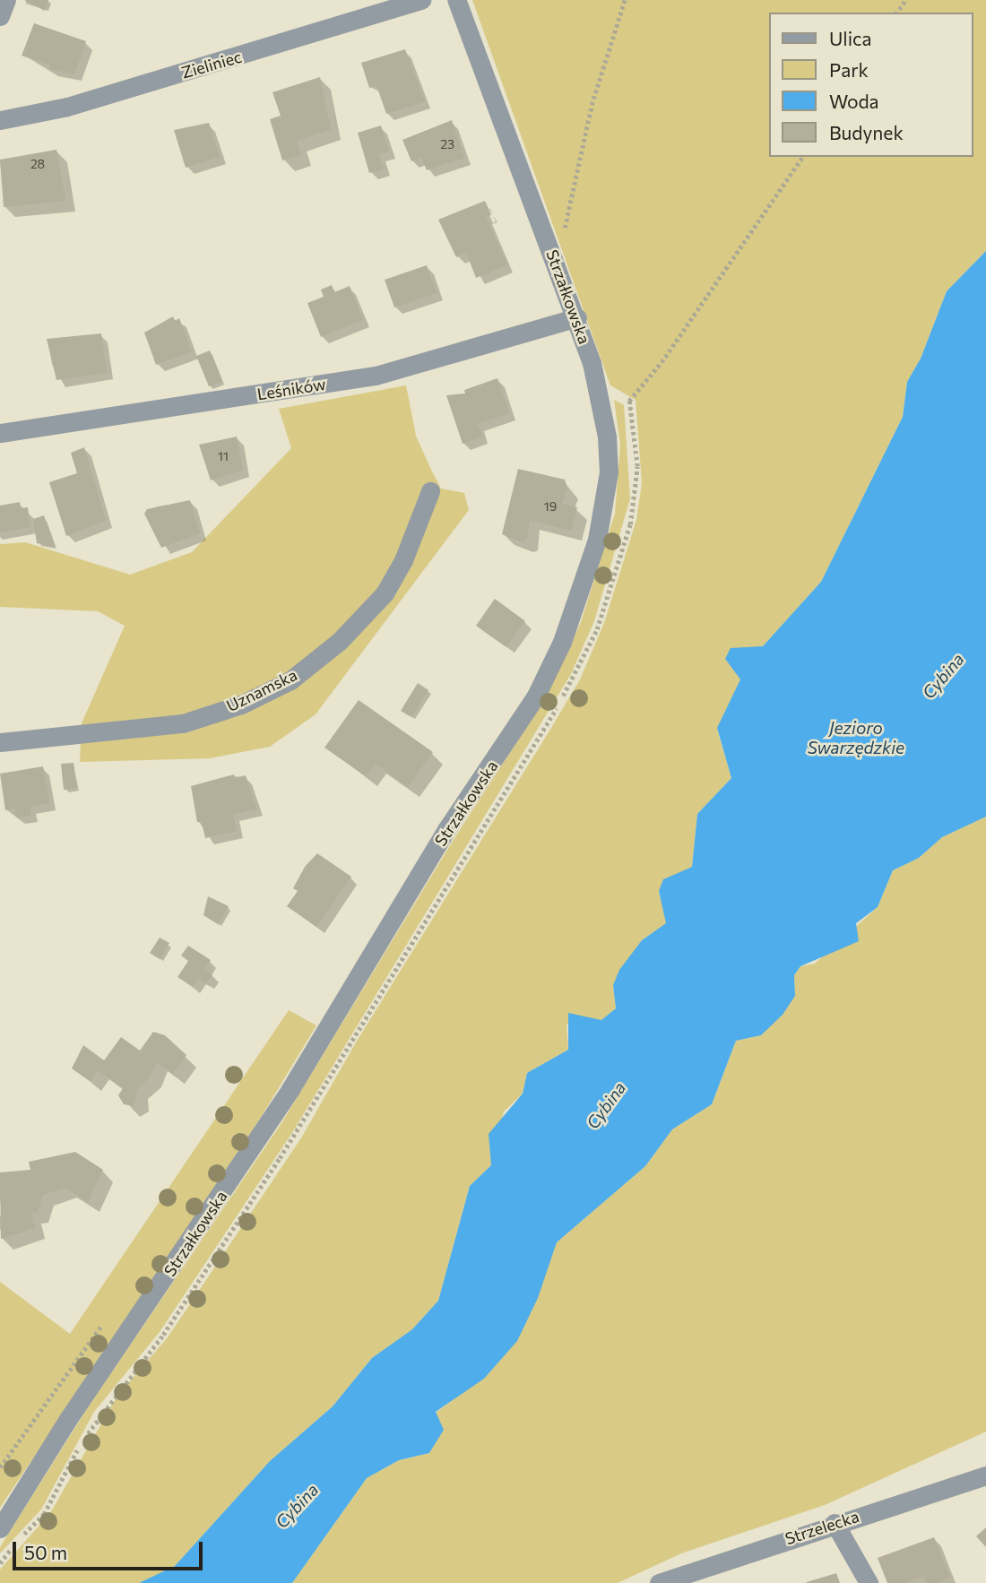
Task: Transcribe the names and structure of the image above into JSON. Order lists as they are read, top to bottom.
{
  "streets": {
    "street": [
      "Zieliniec",
      "Strzałkowska",
      "Leśników",
      "Uznamska",
      "Strzelecka"
    ]
  },
  "crossings": [
    ["Strzałkowska", "Leśników"]
  ],
  "water": ["Cybina", "Jezioro Swarzędzkie"],
  "house_numbers": [
    "23",
    "28",
    "11",
    "19"
  ],
  "legend": [
    "Ulica",
    "Park",
    "Woda",
    "Budynek"
  ],
  "scale_bar": "50 m"
}
